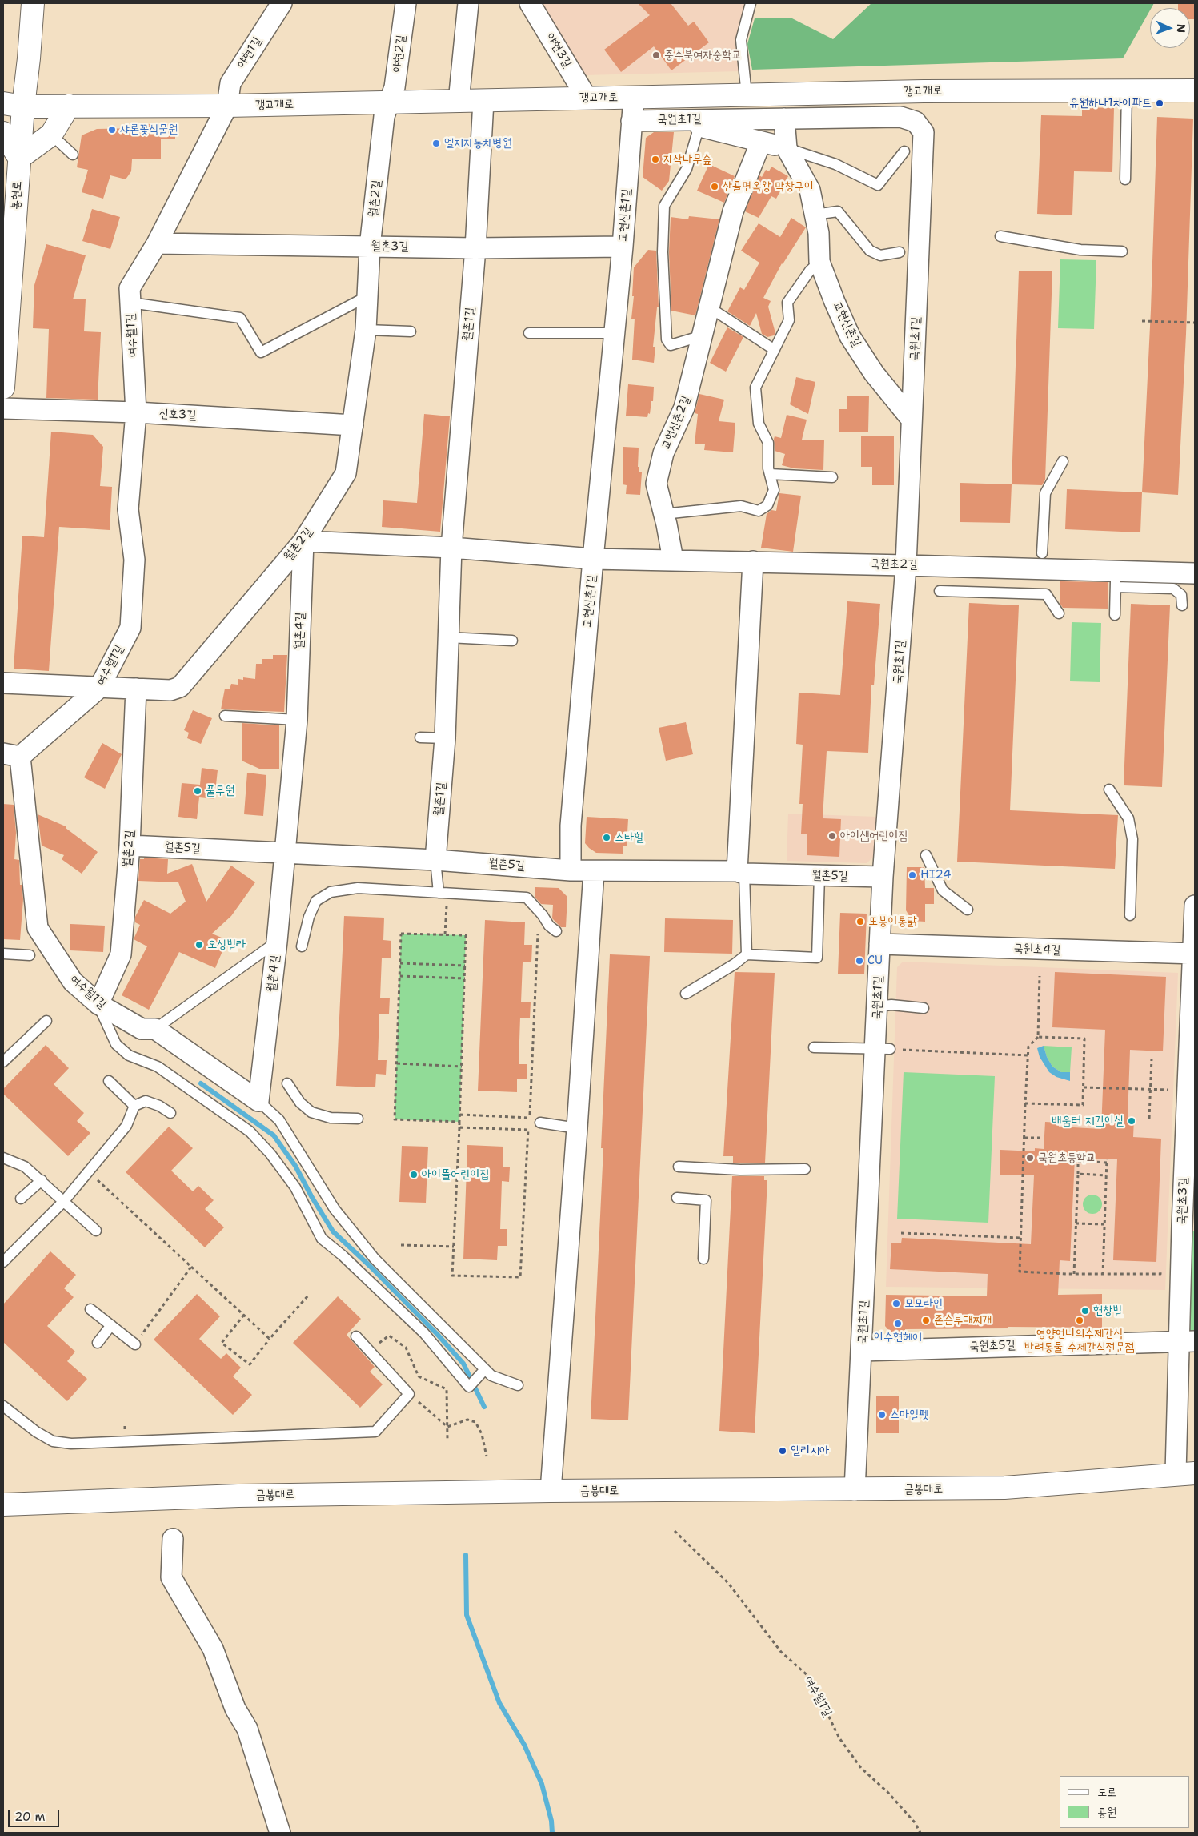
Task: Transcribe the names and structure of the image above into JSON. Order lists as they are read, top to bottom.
{
  "streets": {
    "street": [
      "야현3길",
      "야현1길",
      "야현2길",
      "갱고개로",
      "국원초1길",
      "봉현로",
      "월촌2길",
      "교현신촌1길",
      "월촌3길",
      "월촌1길",
      "교현신촌길",
      "여수월1길",
      "신호3길",
      "교현신촌2길",
      "국원초2길",
      "월촌4길",
      "월촌5길",
      "국원초4길",
      "국원초3길",
      "국원초5길",
      "금봉대로"
    ]
  },
  "crossings": [
    ["야현3길", "갱고개로"],
    ["야현1길", "갱고개로"],
    ["야현1길", "여수월1길"],
    ["야현2길", "갱고개로"],
    ["야현2길", "월촌2길"],
    ["갱고개로", "봉현로"],
    ["갱고개로", "월촌2길"],
    ["갱고개로", "교현신촌1길"],
    ["갱고개로", "월촌1길"],
    ["갱고개로", "여수월1길"],
    ["국원초1길", "교현신촌1길"],
    ["국원초1길", "교현신촌길"],
    ["국원초1길", "국원초2길"],
    ["국원초1길", "월촌5길"],
    ["국원초1길", "국원초4길"],
    ["국원초1길", "국원초5길"],
    ["국원초1길", "금봉대로"],
    ["월촌2길", "월촌3길"],
    ["월촌2길", "여수월1길"],
    ["월촌2길", "신호3길"],
    ["월촌2길", "월촌4길"],
    ["월촌2길", "월촌5길"],
    ["교현신촌1길", "월촌3길"],
    ["교현신촌1길", "국원초2길"],
    ["교현신촌1길", "월촌5길"],
    ["월촌3길", "월촌1길"],
    ["월촌3길", "여수월1길"],
    ["월촌1길", "월촌5길"],
    ["여수월1길", "신호3길"],
    ["교현신촌2길", "국원초2길"],
    ["월촌4길", "월촌5길"],
    ["국원초4길", "국원초3길"],
    ["국원초3길", "국원초5길"],
    ["국원초3길", "금봉대로"]
  ],
  "places": [
    "충주북여자중학교",
    "유원하나1차아파트",
    "샤론꽃식물원",
    "엘지자동차병원",
    "자작나무숲",
    "산골면옥왕 막창구이",
    "풀무원",
    "아이샘어린이집",
    "스타힐",
    "HI24",
    "또봉이통닭",
    "오성빌라",
    "CU",
    "배움터 지킴이실",
    "국원초등학교",
    "아이뜰어린이집",
    "모모라인",
    "현창빌",
    "존슨부대찌개",
    "영양언니의수제간식 반려동물 수제간식전문점",
    "이수현헤어",
    "스마일펫",
    "엘리시아"
  ],
  "legend": ["도로", "공원"],
  "scale_bar": "20 m",
  "north": "right"
}
